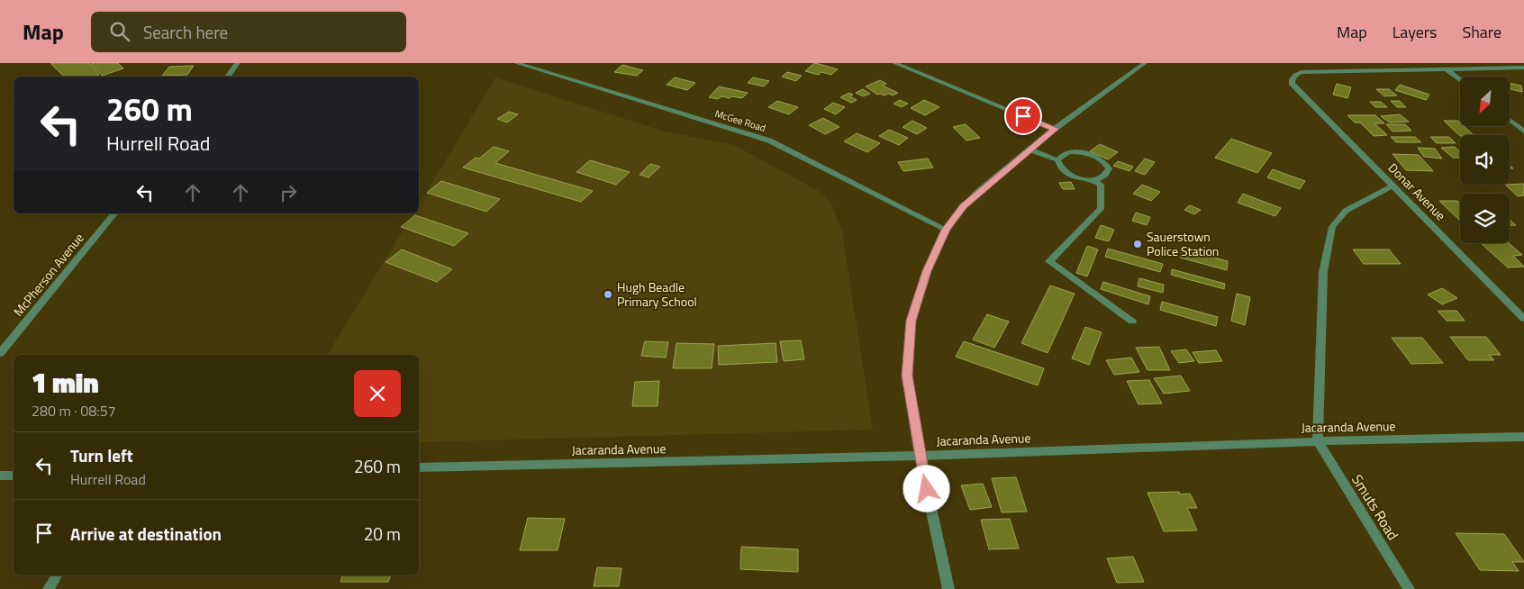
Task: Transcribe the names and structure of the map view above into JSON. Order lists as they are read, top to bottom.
{
  "streets": {
    "street": [
      "McGee Road",
      "Donar Avenue",
      "McPherson Avenue",
      "Jacaranda Avenue",
      "Smuts Road"
    ]
  },
  "crossings": [
    ["Jacaranda Avenue", "Smuts Road"]
  ],
  "places": ["Sauerstown Police Station", "Hugh Beadle Primary School"],
  "north": "bottom left",
  "page": {
    "header": "Map",
    "search": "Search here",
    "nav": ["Map", "Layers", "Share"],
    "turn": ["260 m", "Hurrell Road"],
    "heading": ["1 min", "280 m · 08:57"],
    "list": [
      {
        "name": "Turn left",
        "note": "Hurrell Road",
        "value": "260 m"
      },
      {
        "name": "Arrive at destination",
        "value": "20 m"
      }
    ]
  }
}
